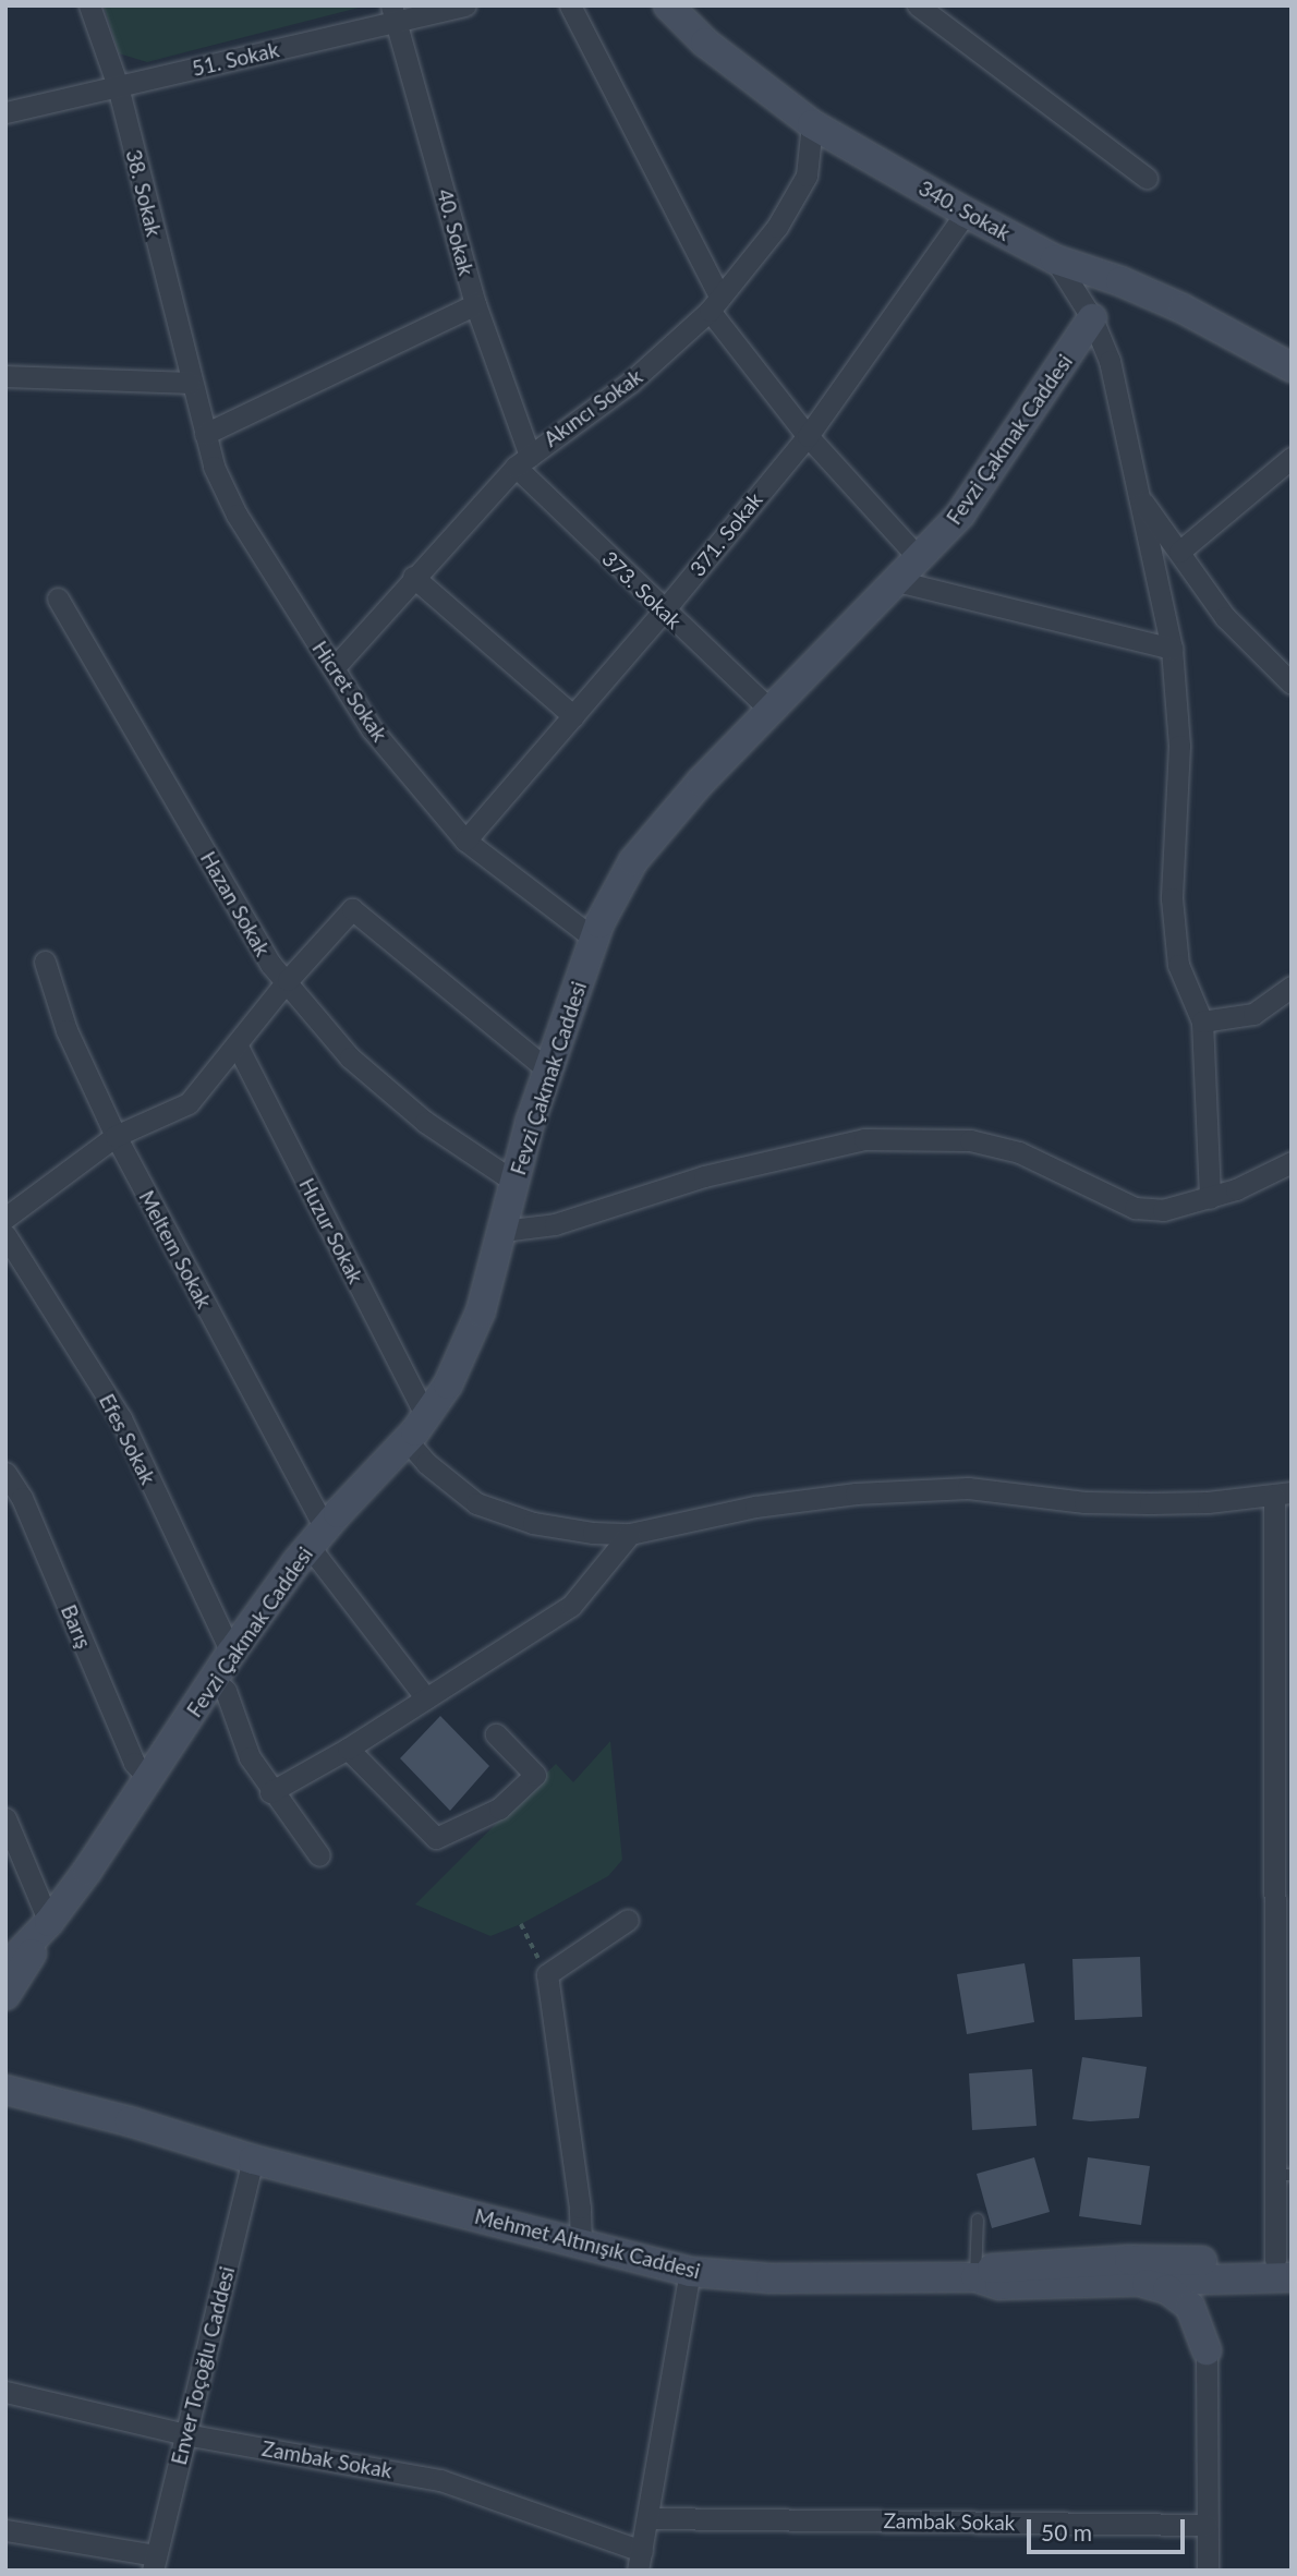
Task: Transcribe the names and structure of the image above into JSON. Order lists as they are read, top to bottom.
{
  "streets": {
    "street": [
      "51. Sokak",
      "38. Sokak",
      "340. Sokak",
      "40. Sokak",
      "Akıncı Sokak",
      "Fevzi Çakmak Caddesi",
      "371. Sokak",
      "373. Sokak",
      "Hicret Sokak",
      "Hazan Sokak",
      "Huzur Sokak",
      "Meltem Sokak",
      "Efes Sokak",
      "Barış",
      "Mehmet Altınışık Caddesi",
      "Enver Toçoğlu Caddesi",
      "Zambak Sokak"
    ]
  },
  "crossings": [
    ["51. Sokak", "38. Sokak"],
    ["51. Sokak", "40. Sokak"],
    ["38. Sokak", "Hicret Sokak"],
    ["340. Sokak", "Akıncı Sokak"],
    ["340. Sokak", "371. Sokak"],
    ["40. Sokak", "Akıncı Sokak"],
    ["40. Sokak", "373. Sokak"],
    ["Akıncı Sokak", "373. Sokak"],
    ["Akıncı Sokak", "Hicret Sokak"],
    ["Fevzi Çakmak Caddesi", "373. Sokak"],
    ["Fevzi Çakmak Caddesi", "Hicret Sokak"],
    ["Fevzi Çakmak Caddesi", "Hazan Sokak"],
    ["Fevzi Çakmak Caddesi", "Huzur Sokak"],
    ["Fevzi Çakmak Caddesi", "Meltem Sokak"],
    ["Fevzi Çakmak Caddesi", "Efes Sokak"],
    ["Fevzi Çakmak Caddesi", "Barış"],
    ["371. Sokak", "373. Sokak"],
    ["371. Sokak", "Hicret Sokak"],
    ["Mehmet Altınışık Caddesi", "Enver Toçoğlu Caddesi"],
    ["Enver Toçoğlu Caddesi", "Zambak Sokak"]
  ],
  "scale_bar": "50 m"
}
